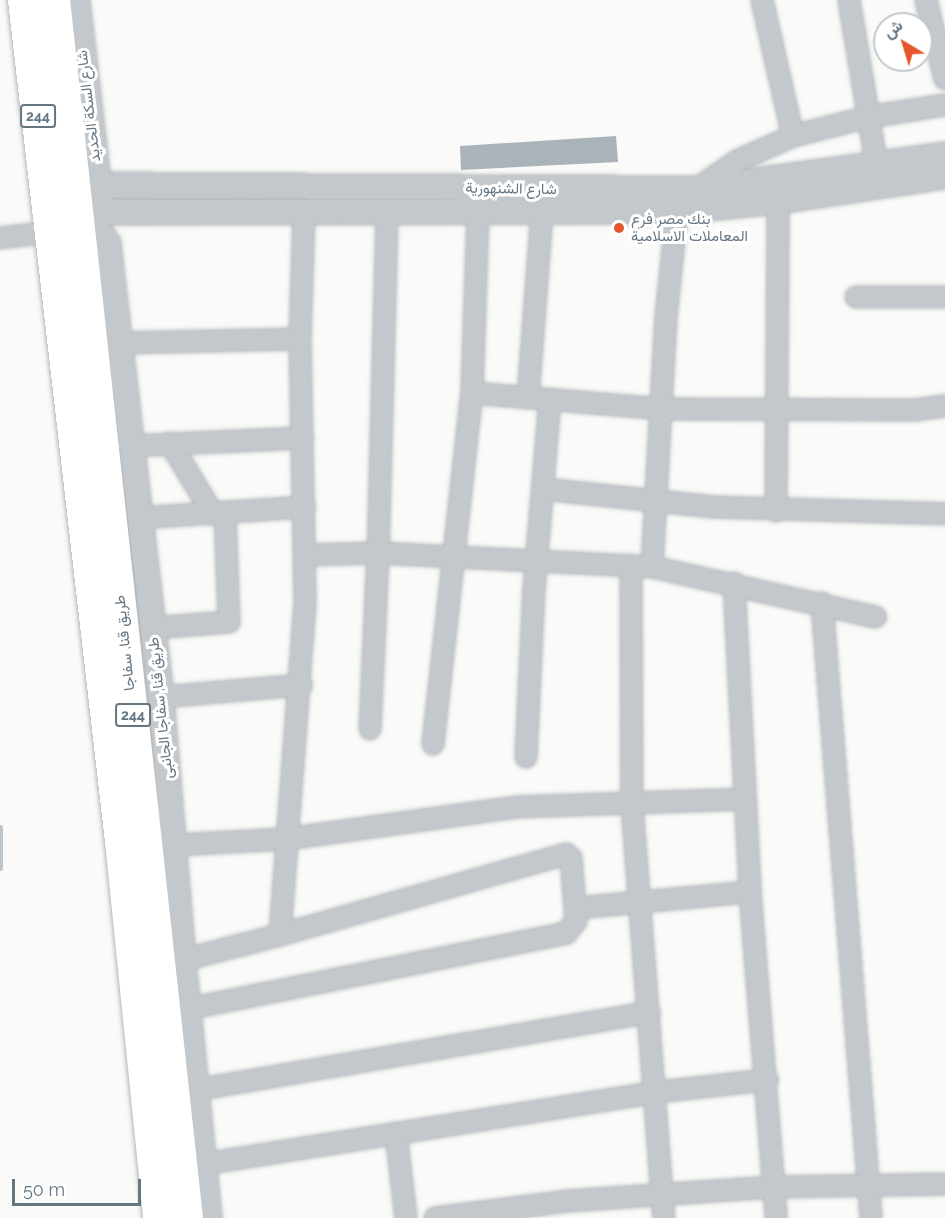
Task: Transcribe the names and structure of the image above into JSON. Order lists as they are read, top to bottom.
{
  "streets": {
    "highway": ["244", "طريق قنا, سفاجا"],
    "street": ["شارع السكة الحديد", "شارع الشنهورية", "طريق قنا, سفاجا الجانبى"]
  },
  "crossings": [
    ["شارع السكة الحديد", "244"],
    ["شارع السكة الحديد", "شارع الشنهورية"],
    ["شارع السكة الحديد", "طريق قنا, سفاجا"],
    ["شارع السكة الحديد", "طريق قنا, سفاجا الجانبى"],
    ["244", "شارع الشنهورية"],
    ["244", "طريق قنا, سفاجا"],
    ["244", "طريق قنا, سفاجا الجانبى"],
    ["شارع الشنهورية", "طريق قنا, سفاجا"],
    ["شارع الشنهورية", "طريق قنا, سفاجا الجانبى"],
    ["طريق قنا, سفاجا", "طريق قنا, سفاجا الجانبى"]
  ],
  "places": ["بنك مصر فرع المعاملات الاسلامية"],
  "scale_bar": "50 m",
  "north": "top left"
}
